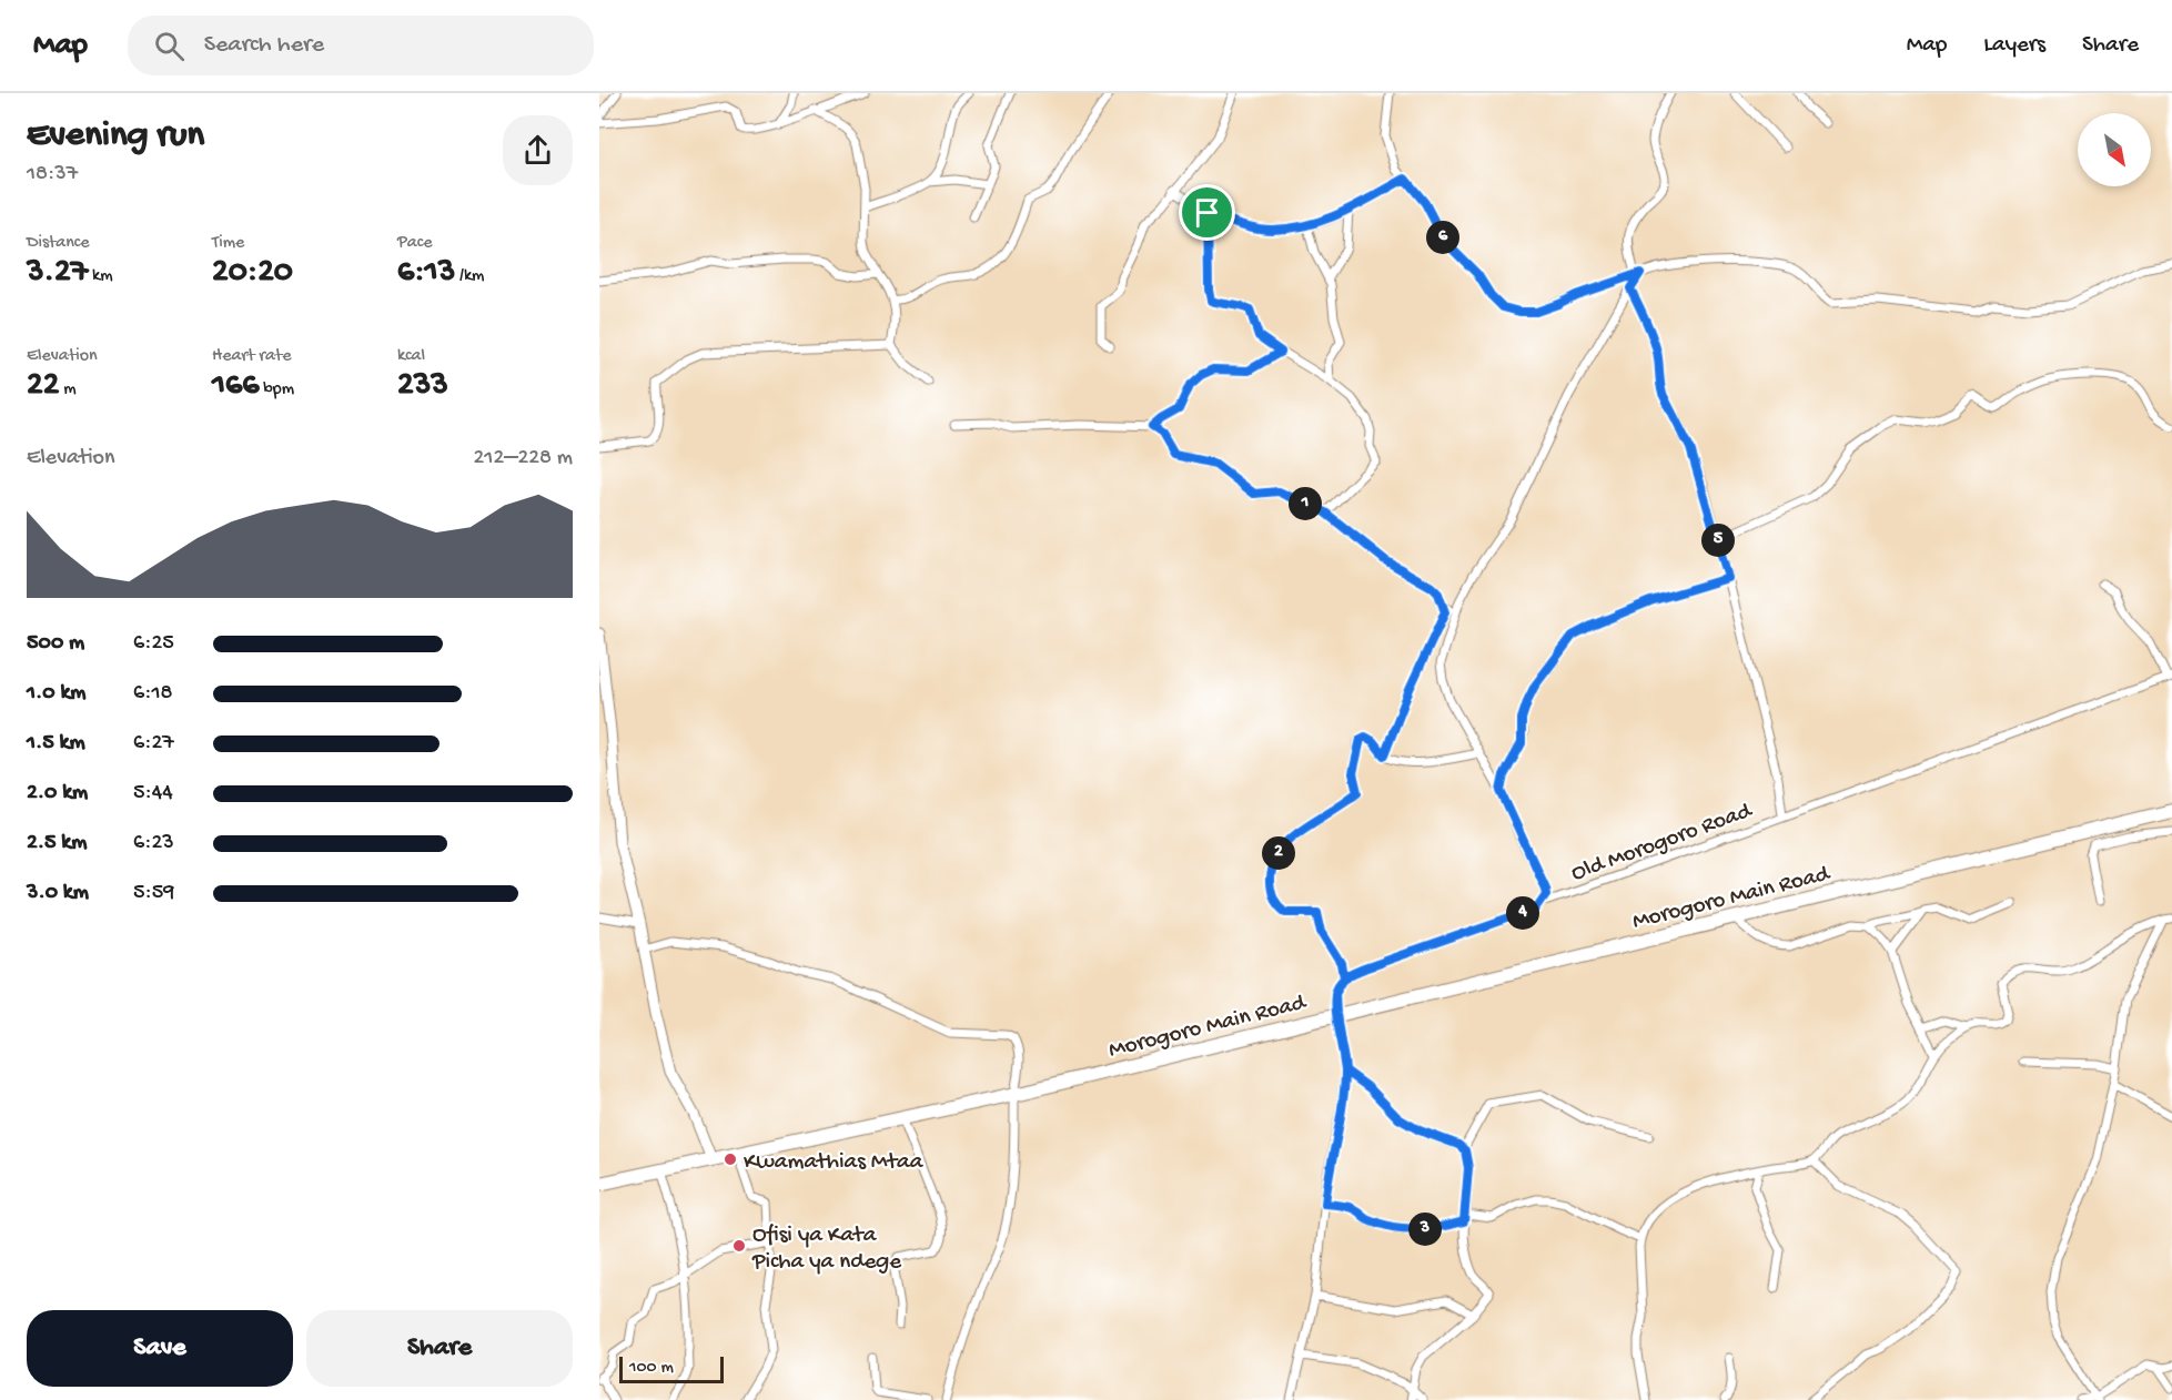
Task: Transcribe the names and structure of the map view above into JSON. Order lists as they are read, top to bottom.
{
  "streets": {
    "highway": ["Morogoro Main Road"],
    "street": ["Old Morogoro Road"]
  },
  "places": ["Kwamathias Mtaa", "Ofisi ya Kata Picha ya ndege"],
  "scale_bar": "100 m",
  "north": "bottom right",
  "page": {
    "header": "Map",
    "search": "Search here",
    "nav": ["Map", "Layers", "Share"],
    "heading": ["Evening run", "18:37"],
    "stats": [
      ["Distance", "3.27 km"],
      ["Time", "20:20"],
      ["Pace", "6:13 /km"],
      ["Elevation", "22 m"],
      ["Heart rate", "166 bpm"],
      ["kcal", "233"]
    ],
    "pins": [
      "6",
      "1",
      "5",
      "2",
      "4",
      "3"
    ],
    "chart": ["Elevation", "212–228 m"],
    "list": [
      {
        "name": "500 m",
        "note": "6:25"
      },
      {
        "name": "1.0 km",
        "note": "6:18"
      },
      {
        "name": "1.5 km",
        "note": "6:27"
      },
      {
        "name": "2.0 km",
        "note": "5:44"
      },
      {
        "name": "2.5 km",
        "note": "6:23"
      },
      {
        "name": "3.0 km",
        "note": "5:59"
      }
    ],
    "buttons": ["Save", "Share"],
    "scale": "100 m"
  }
}
